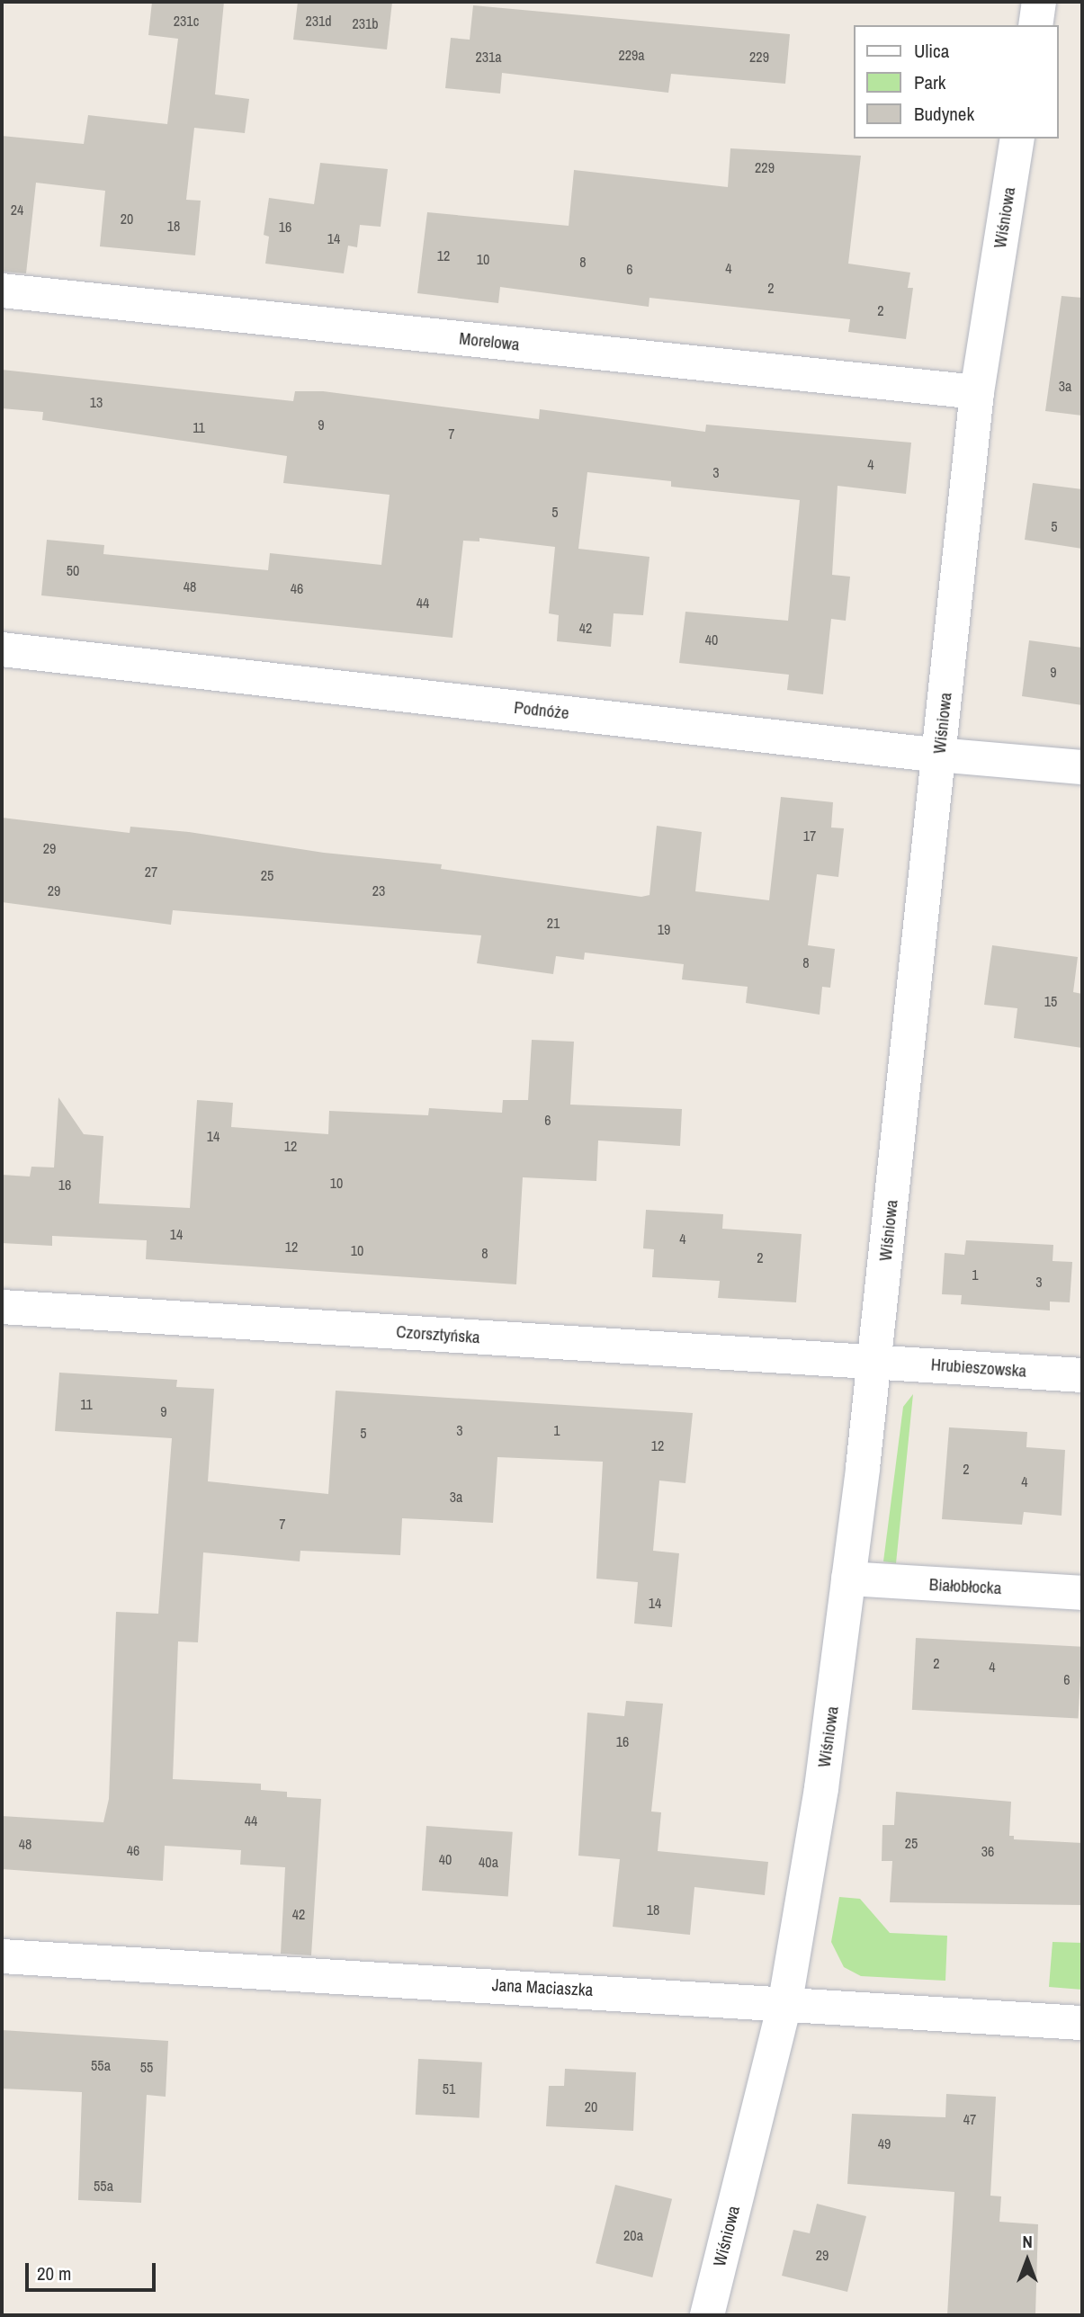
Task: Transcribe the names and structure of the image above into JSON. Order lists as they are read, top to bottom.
{
  "streets": {
    "street": [
      "Wiśniowa",
      "Morelowa",
      "Podnóże",
      "Czorsztyńska",
      "Hrubieszowska",
      "Białobłocka",
      "Jana Maciaszka"
    ]
  },
  "crossings": [
    ["Wiśniowa", "Morelowa"],
    ["Wiśniowa", "Podnóże"],
    ["Wiśniowa", "Czorsztyńska"],
    ["Wiśniowa", "Hrubieszowska"],
    ["Wiśniowa", "Białobłocka"],
    ["Wiśniowa", "Jana Maciaszka"],
    ["Czorsztyńska", "Hrubieszowska"]
  ],
  "house_numbers": [
    "231c",
    "231d",
    "231b",
    "229a",
    "231a",
    "229",
    "229",
    "24",
    "20",
    "18",
    "16",
    "14",
    "12",
    "10",
    "8",
    "4",
    "6",
    "2",
    "2",
    "3a",
    "13",
    "9",
    "11",
    "7",
    "4",
    "3",
    "5",
    "5",
    "50",
    "48",
    "46",
    "44",
    "42",
    "40",
    "9",
    "17",
    "29",
    "27",
    "25",
    "29",
    "23",
    "21",
    "19",
    "8",
    "15",
    "6",
    "14",
    "12",
    "10",
    "16",
    "14",
    "4",
    "12",
    "10",
    "8",
    "2",
    "1",
    "3",
    "11",
    "9",
    "3",
    "1",
    "5",
    "12",
    "2",
    "4",
    "3a",
    "7",
    "14",
    "2",
    "4",
    "6",
    "16",
    "44",
    "25",
    "48",
    "46",
    "36",
    "40",
    "40a",
    "18",
    "42",
    "55a",
    "55",
    "51",
    "20",
    "47",
    "49",
    "55a",
    "20a",
    "29"
  ],
  "legend": ["Ulica", "Park", "Budynek"],
  "scale_bar": "20 m",
  "north": "top"
}
